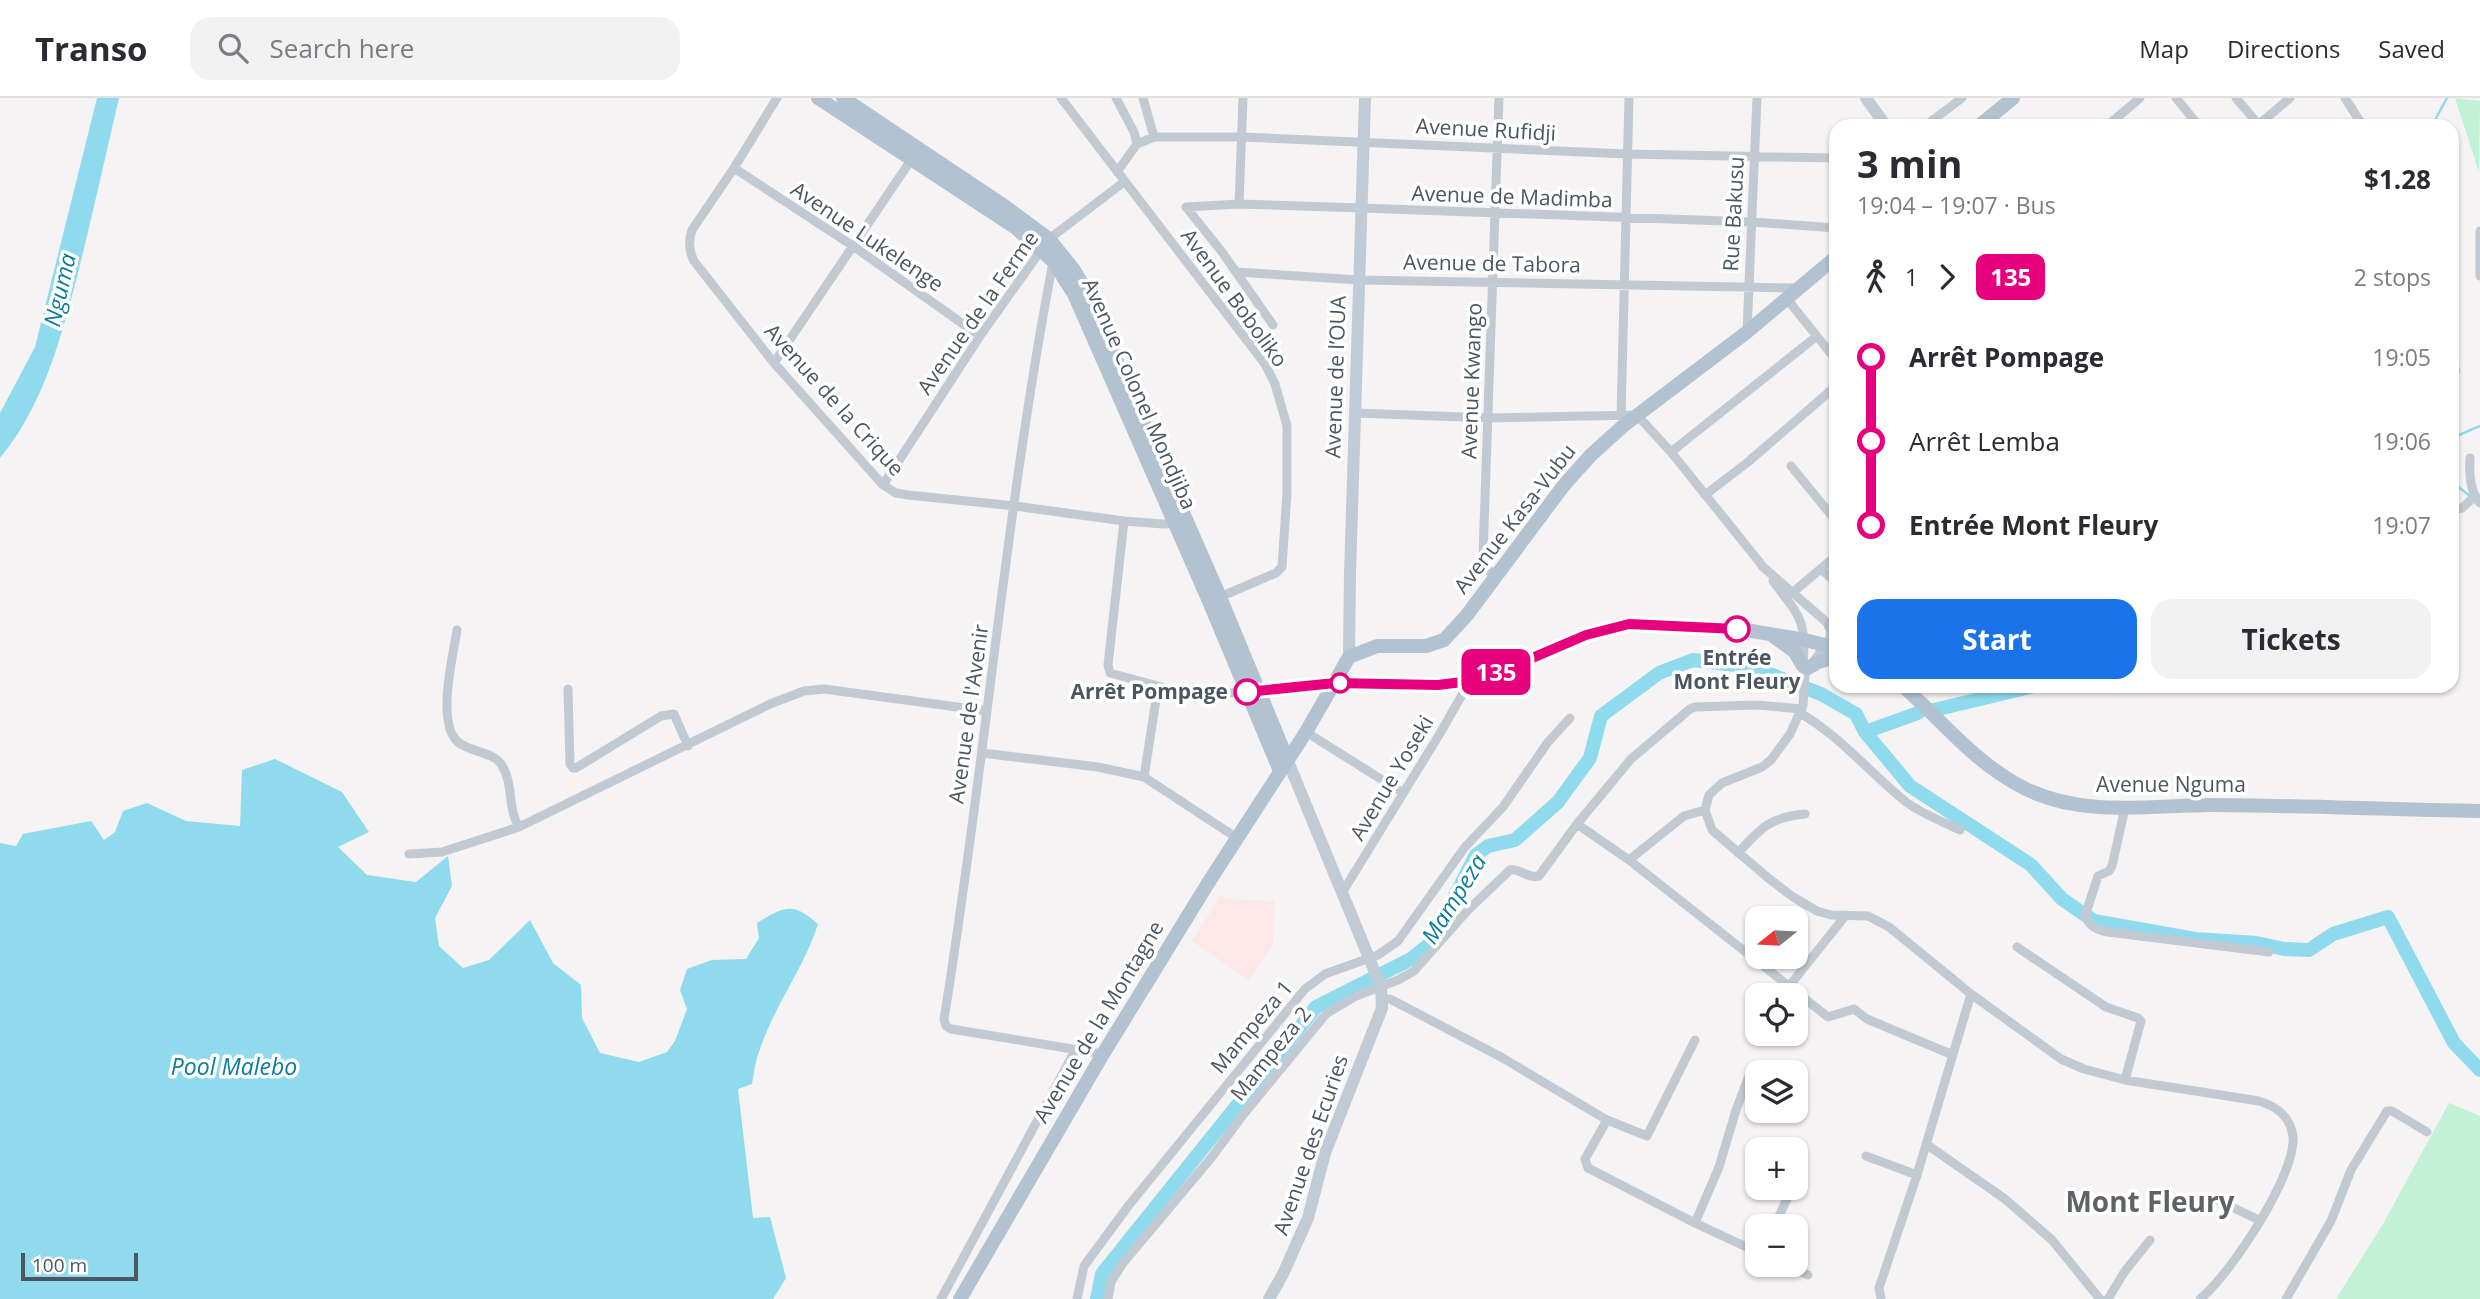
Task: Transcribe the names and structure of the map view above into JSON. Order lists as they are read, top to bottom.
{
  "streets": {
    "main road": [
      "Avenue Colonel Mondjiba",
      "Avenue Kasa-Vubu",
      "Avenue Nguma",
      "Avenue de la Montagne"
    ],
    "street": [
      "Avenue Rufidji",
      "Avenue de Madimba",
      "Rue Bakusu",
      "Avenue Lukelenge",
      "Avenue de Tabora",
      "Avenue Boboliko",
      "Avenue de la Ferme",
      "Avenue de l’OUA",
      "Avenue Kwango",
      "Avenue de la Crique",
      "Avenue de l'Avenir",
      "Avenue Yoseki",
      "Mampeza 1",
      "Mampeza 2",
      "Avenue des Ecuries"
    ]
  },
  "crossings": [
    ["Avenue Rufidji", "Rue Bakusu"],
    ["Avenue Rufidji", "Avenue de l’OUA"],
    ["Avenue Rufidji", "Avenue Kwango"],
    ["Avenue de Madimba", "Rue Bakusu"],
    ["Avenue de Madimba", "Avenue de Tabora"],
    ["Avenue de Madimba", "Avenue de l’OUA"],
    ["Avenue de Madimba", "Avenue Kwango"],
    ["Rue Bakusu", "Avenue de Tabora"],
    ["Rue Bakusu", "Avenue Kasa-Vubu"],
    ["Avenue Lukelenge", "Avenue de la Ferme"],
    ["Avenue Lukelenge", "Avenue de la Crique"],
    ["Avenue de Tabora", "Avenue de l’OUA"],
    ["Avenue de Tabora", "Avenue Kwango"],
    ["Avenue de Tabora", "Avenue Kasa-Vubu"],
    ["Avenue Boboliko", "Avenue de la Ferme"],
    ["Avenue Boboliko", "Avenue Colonel Mondjiba"],
    ["Avenue de la Ferme", "Avenue Colonel Mondjiba"],
    ["Avenue de la Ferme", "Avenue de la Crique"],
    ["Avenue de la Ferme", "Avenue de l'Avenir"],
    ["Avenue de l’OUA", "Avenue Kasa-Vubu"],
    ["Avenue Kwango", "Avenue Kasa-Vubu"],
    ["Avenue Colonel Mondjiba", "Avenue de la Crique"],
    ["Avenue Colonel Mondjiba", "Avenue de l'Avenir"],
    ["Avenue Colonel Mondjiba", "Avenue de la Montagne"],
    ["Avenue de la Crique", "Avenue de l'Avenir"],
    ["Avenue de l'Avenir", "Avenue de la Montagne"],
    ["Mampeza 2", "Avenue des Ecuries"]
  ],
  "districts": ["Mont Fleury"],
  "water": ["Nguma", "Mampeza", "Pool Malebo"],
  "places": ["Entrée Mont Fleury", "Arrêt Pompage"],
  "lines": ["bus line 135"],
  "scale_bar": "100 m",
  "north": "left",
  "page": {
    "header": "Transo",
    "search": "Search here",
    "nav": ["Map", "Directions", "Saved"],
    "on_map": "135",
    "heading": ["3 min", "19:04 – 19:07 · Bus", "$1.28"],
    "legs": ["1", "135", "2 stops"],
    "list": [
      {
        "name": "Arrêt Pompage",
        "value": "19:05"
      },
      {
        "name": "Arrêt Lemba",
        "value": "19:06"
      },
      {
        "name": "Entrée Mont Fleury",
        "value": "19:07"
      }
    ],
    "buttons": ["Start", "Tickets"],
    "map_buttons": ["+", "−"],
    "scale": "100 m"
  }
}
